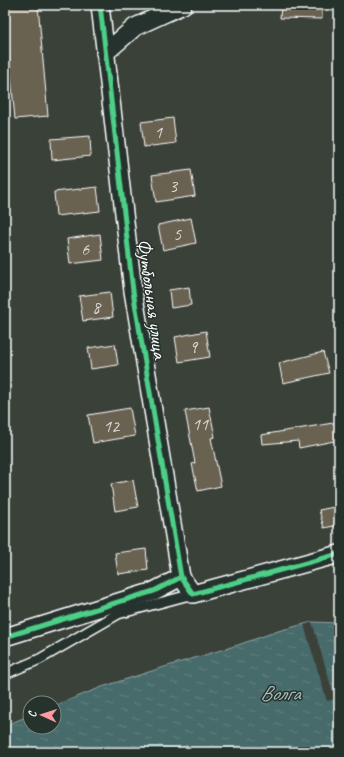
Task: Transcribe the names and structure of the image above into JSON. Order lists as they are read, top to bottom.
{
  "streets": {
    "street": ["Футбольная улица"]
  },
  "water": ["Волга"],
  "house_numbers": [
    "1",
    "3",
    "5",
    "6",
    "8",
    "9",
    "11",
    "12"
  ],
  "north": "left"
}
